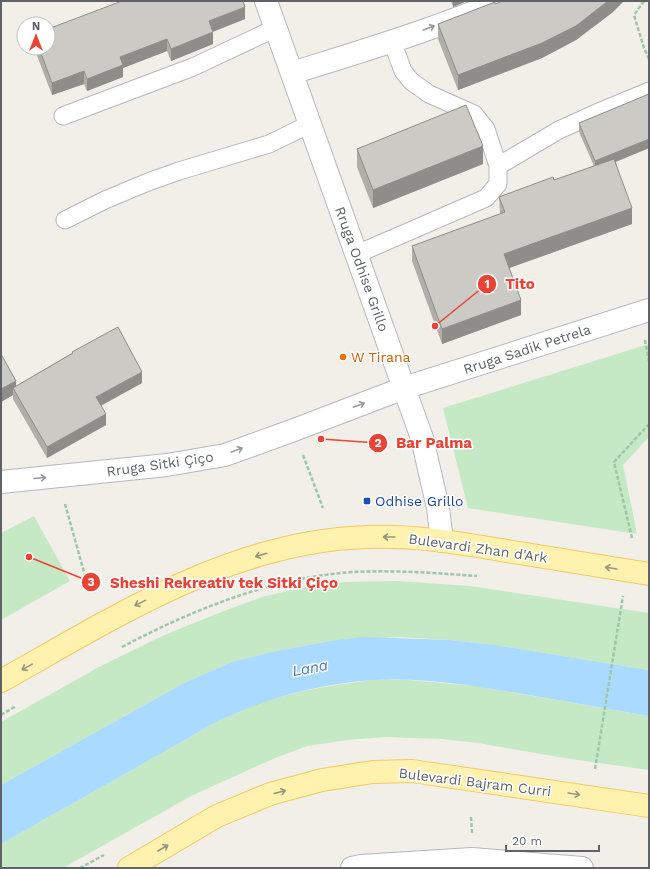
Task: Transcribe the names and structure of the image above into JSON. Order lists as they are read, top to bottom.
{
  "streets": {
    "main road": ["Bulevardi Zhan d'Ark", "Bulevardi Bajram Curri"],
    "street": ["Rruga Odhise Grillo", "Rruga Sadik Petrela", "Rruga Sitki Çiço"]
  },
  "crossings": [
    ["Rruga Odhise Grillo", "Rruga Sadik Petrela"],
    ["Rruga Odhise Grillo", "Rruga Sitki Çiço"],
    ["Rruga Odhise Grillo", "Bulevardi Zhan d'Ark"],
    ["Rruga Sadik Petrela", "Rruga Sitki Çiço"]
  ],
  "one_way": ["Rruga Sitki Çiço", "Bulevardi Zhan d'Ark", "Bulevardi Bajram Curri"],
  "water": ["Lana"],
  "places": {
    "other": [
      "Tito",
      "W Tirana",
      "Bar Palma",
      "Sheshi Rekreativ tek Sitki Çiço"
    ],
    "transit": ["Odhise Grillo"]
  },
  "scale_bar": "20 m",
  "north": "top"
}
